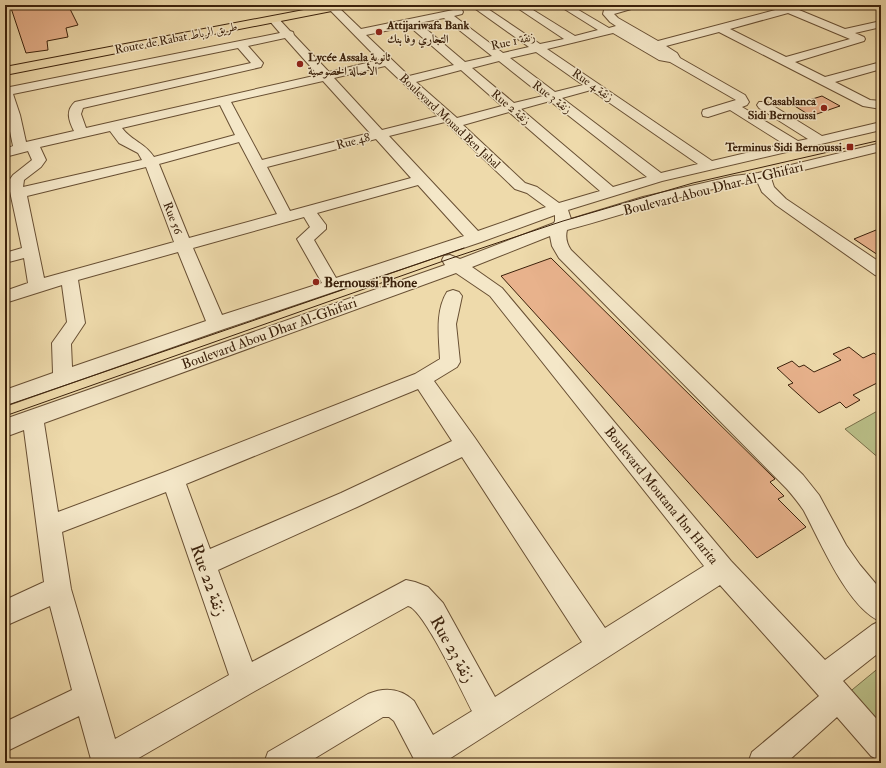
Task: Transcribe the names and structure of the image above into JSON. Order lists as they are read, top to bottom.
{
  "streets": {
    "main road": ["Route de Rabat طريق الرباط"],
    "street": [
      "Rue 1 زنقة",
      "Rue 4 زنقة",
      "Rue 3 زنقة",
      "Rue 2 زنقة",
      "Boulevard Mouad Ben Jabal",
      "Rue 48",
      "Boulevard Abou Dhar Al-Ghifari",
      "Rue 56",
      "Boulevard Moutana Ibn Harita",
      "Rue 22 زنقة",
      "Rue 23 زنقة"
    ]
  },
  "crossings": [
    ["Route de Rabat طريق الرباط", "Boulevard Mouad Ben Jabal"],
    ["Rue 1 زنقة", "Rue 4 زنقة"],
    ["Rue 1 زنقة", "Rue 3 زنقة"],
    ["Rue 1 زنقة", "Rue 2 زنقة"],
    ["Rue 1 زنقة", "Boulevard Mouad Ben Jabal"],
    ["Rue 4 زنقة", "Rue 48"],
    ["Rue 4 زنقة", "Boulevard Abou Dhar Al-Ghifari"],
    ["Rue 3 زنقة", "Rue 48"],
    ["Rue 3 زنقة", "Boulevard Abou Dhar Al-Ghifari"],
    ["Rue 2 زنقة", "Rue 48"],
    ["Rue 2 زنقة", "Boulevard Abou Dhar Al-Ghifari"],
    ["Boulevard Mouad Ben Jabal", "Rue 48"],
    ["Boulevard Mouad Ben Jabal", "Boulevard Abou Dhar Al-Ghifari"],
    ["Boulevard Abou Dhar Al-Ghifari", "Rue 56"],
    ["Boulevard Abou Dhar Al-Ghifari", "Boulevard Moutana Ibn Harita"],
    ["Rue 22 زنقة", "Rue 23 زنقة"]
  ],
  "places": {
    "other": [
      "Attijariwafa Bank التجاري وفا بنك",
      "Lycée Assala ثانوية الأصالة الخصوصية",
      "Casablanca Sidi Bernoussi",
      "Bernoussi Phone"
    ],
    "transit": ["Terminus Sidi Bernoussi"]
  }
}
